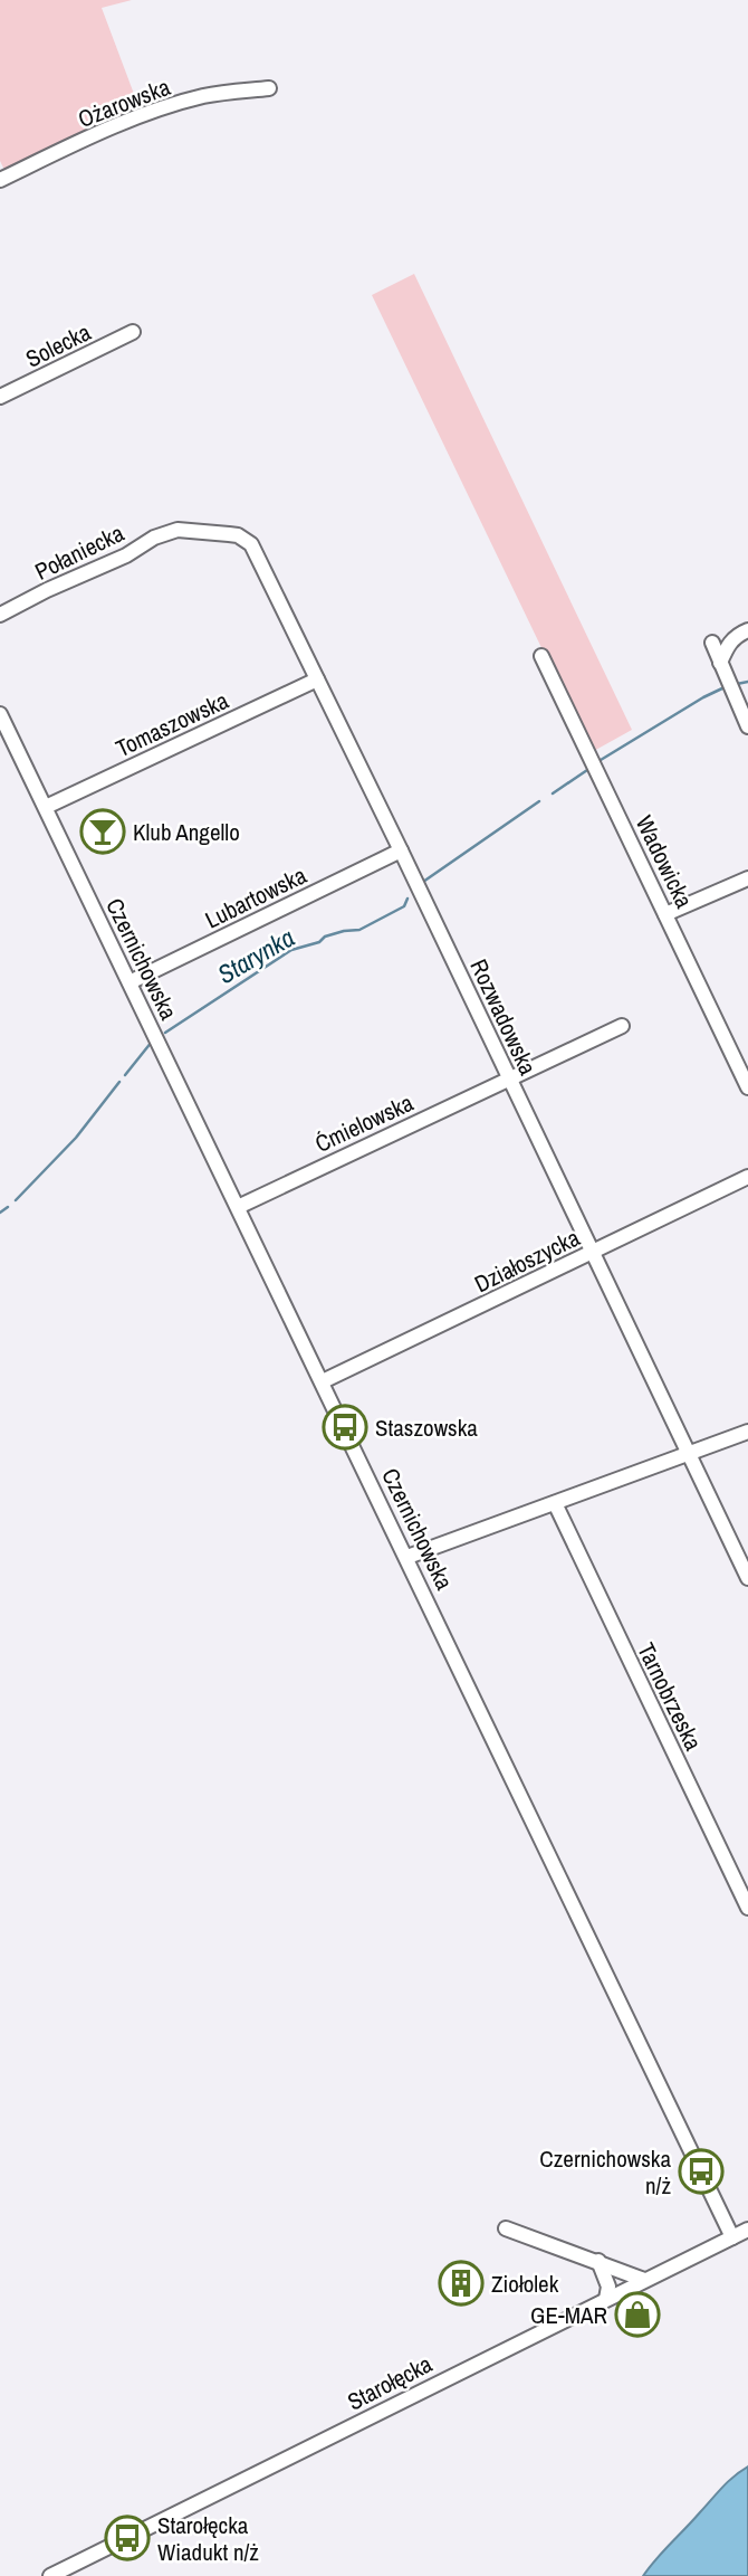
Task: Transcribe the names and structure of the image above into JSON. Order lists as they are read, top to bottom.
{
  "streets": {
    "street": [
      "Ożarowska",
      "Solecka",
      "Połaniecka",
      "Tomaszowska",
      "Wadowicka",
      "Lubartowska",
      "Czernichowska",
      "Rozwadowska",
      "Ćmielowska",
      "Działoszycka",
      "Tarnobrzeska",
      "Starołęcka"
    ]
  },
  "crossings": [
    ["Połaniecka", "Rozwadowska"],
    ["Tomaszowska", "Czernichowska"],
    ["Tomaszowska", "Rozwadowska"],
    ["Lubartowska", "Czernichowska"],
    ["Lubartowska", "Rozwadowska"],
    ["Czernichowska", "Ćmielowska"],
    ["Czernichowska", "Działoszycka"],
    ["Czernichowska", "Starołęcka"],
    ["Rozwadowska", "Ćmielowska"],
    ["Rozwadowska", "Działoszycka"]
  ],
  "water": ["Starynka"],
  "places": {
    "bar": ["Klub Angello"],
    "bus stop": ["Staszowska", "Czernichowska n/ż", "Starołęcka Wiadukt n/ż"],
    "building": ["Ziołolek"],
    "shop": ["GE-MAR"]
  }
}
